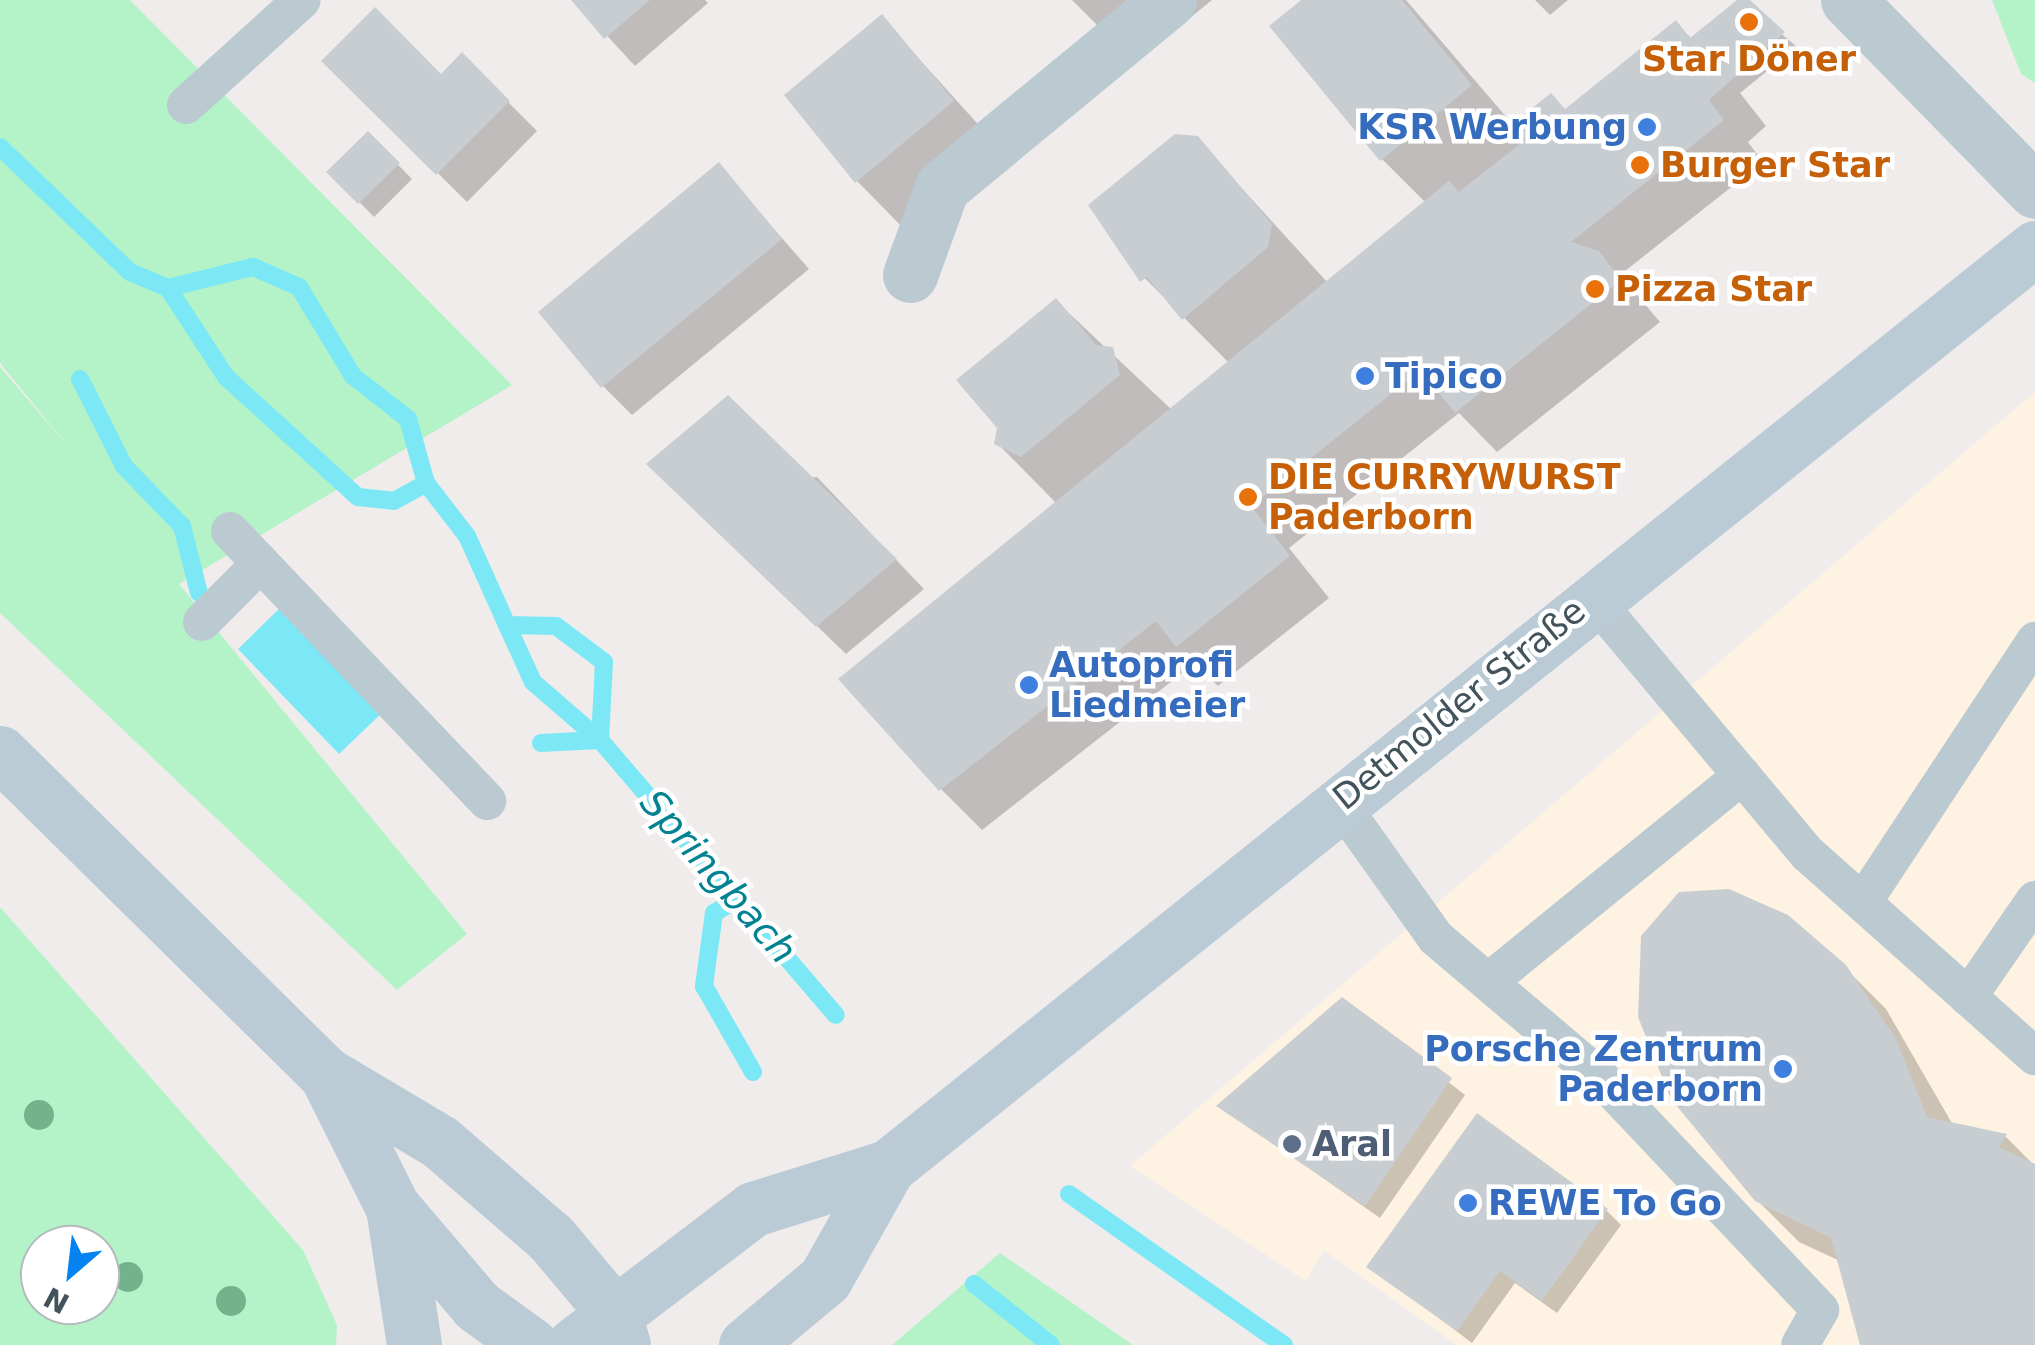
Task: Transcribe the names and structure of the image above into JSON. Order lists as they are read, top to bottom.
{
  "streets": {
    "main road": ["Detmolder Straße"]
  },
  "water": ["Springbach"],
  "places": [
    "Star Döner",
    "KSR Werbung",
    "Burger Star",
    "Pizza Star",
    "Tipico",
    "DIE CURRYWURST Paderborn",
    "Autoprofi Liedmeier",
    "Porsche Zentrum Paderborn",
    "Aral",
    "REWE To Go"
  ],
  "north": "bottom left"
}
